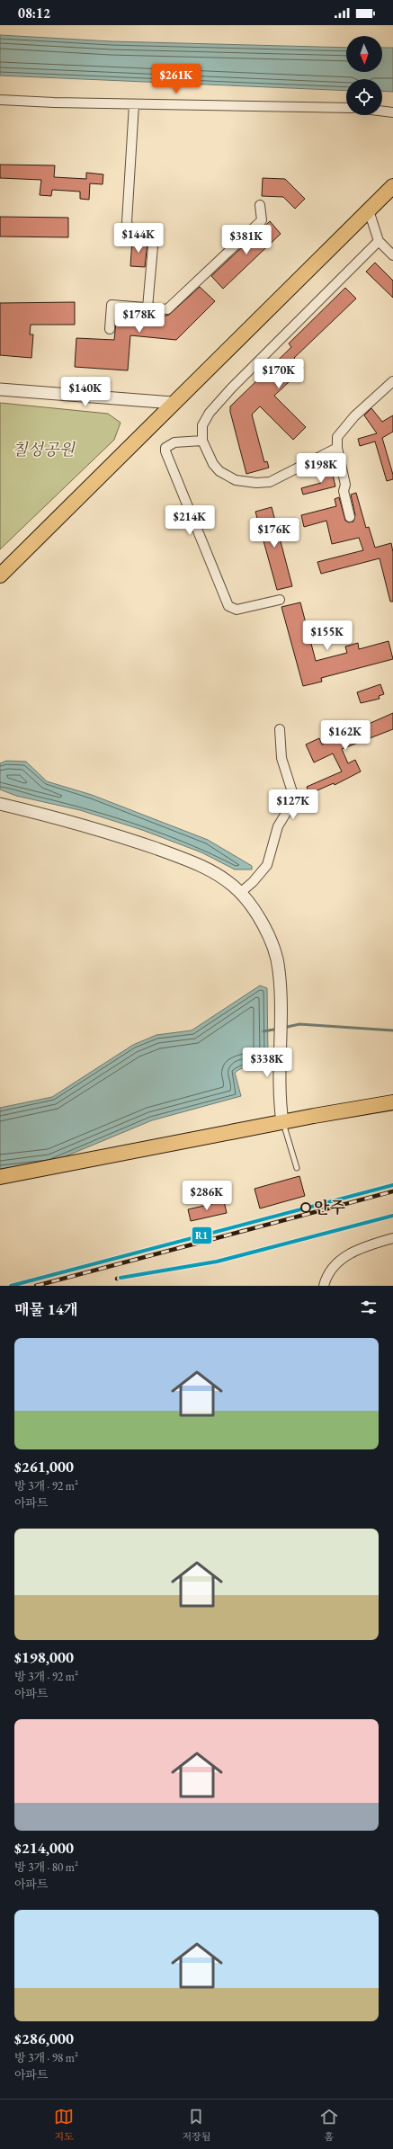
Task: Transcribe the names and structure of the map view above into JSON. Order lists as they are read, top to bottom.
{
  "parks": ["칠성공원"],
  "places": ["안주"],
  "lines": ["transit line R1"],
  "north": "bottom",
  "page": {
    "status": "08:12",
    "price": [
      "$261K",
      "$144K",
      "$381K",
      "$178K",
      "$170K",
      "$140K",
      "$198K",
      "$214K",
      "$176K",
      "$155K",
      "$162K",
      "$127K",
      "$338K",
      "$286K"
    ],
    "heading": "매물 14개",
    "list": [
      {
        "name": "$261,000",
        "note": "방 3개 · 92 m² · 아파트"
      },
      {
        "name": "$198,000",
        "note": "방 3개 · 92 m² · 아파트"
      },
      {
        "name": "$214,000",
        "note": "방 3개 · 80 m² · 아파트"
      },
      {
        "name": "$286,000",
        "note": "방 3개 · 98 m² · 아파트"
      }
    ],
    "tabs": ["지도", "저장됨", "홈"]
  }
}
